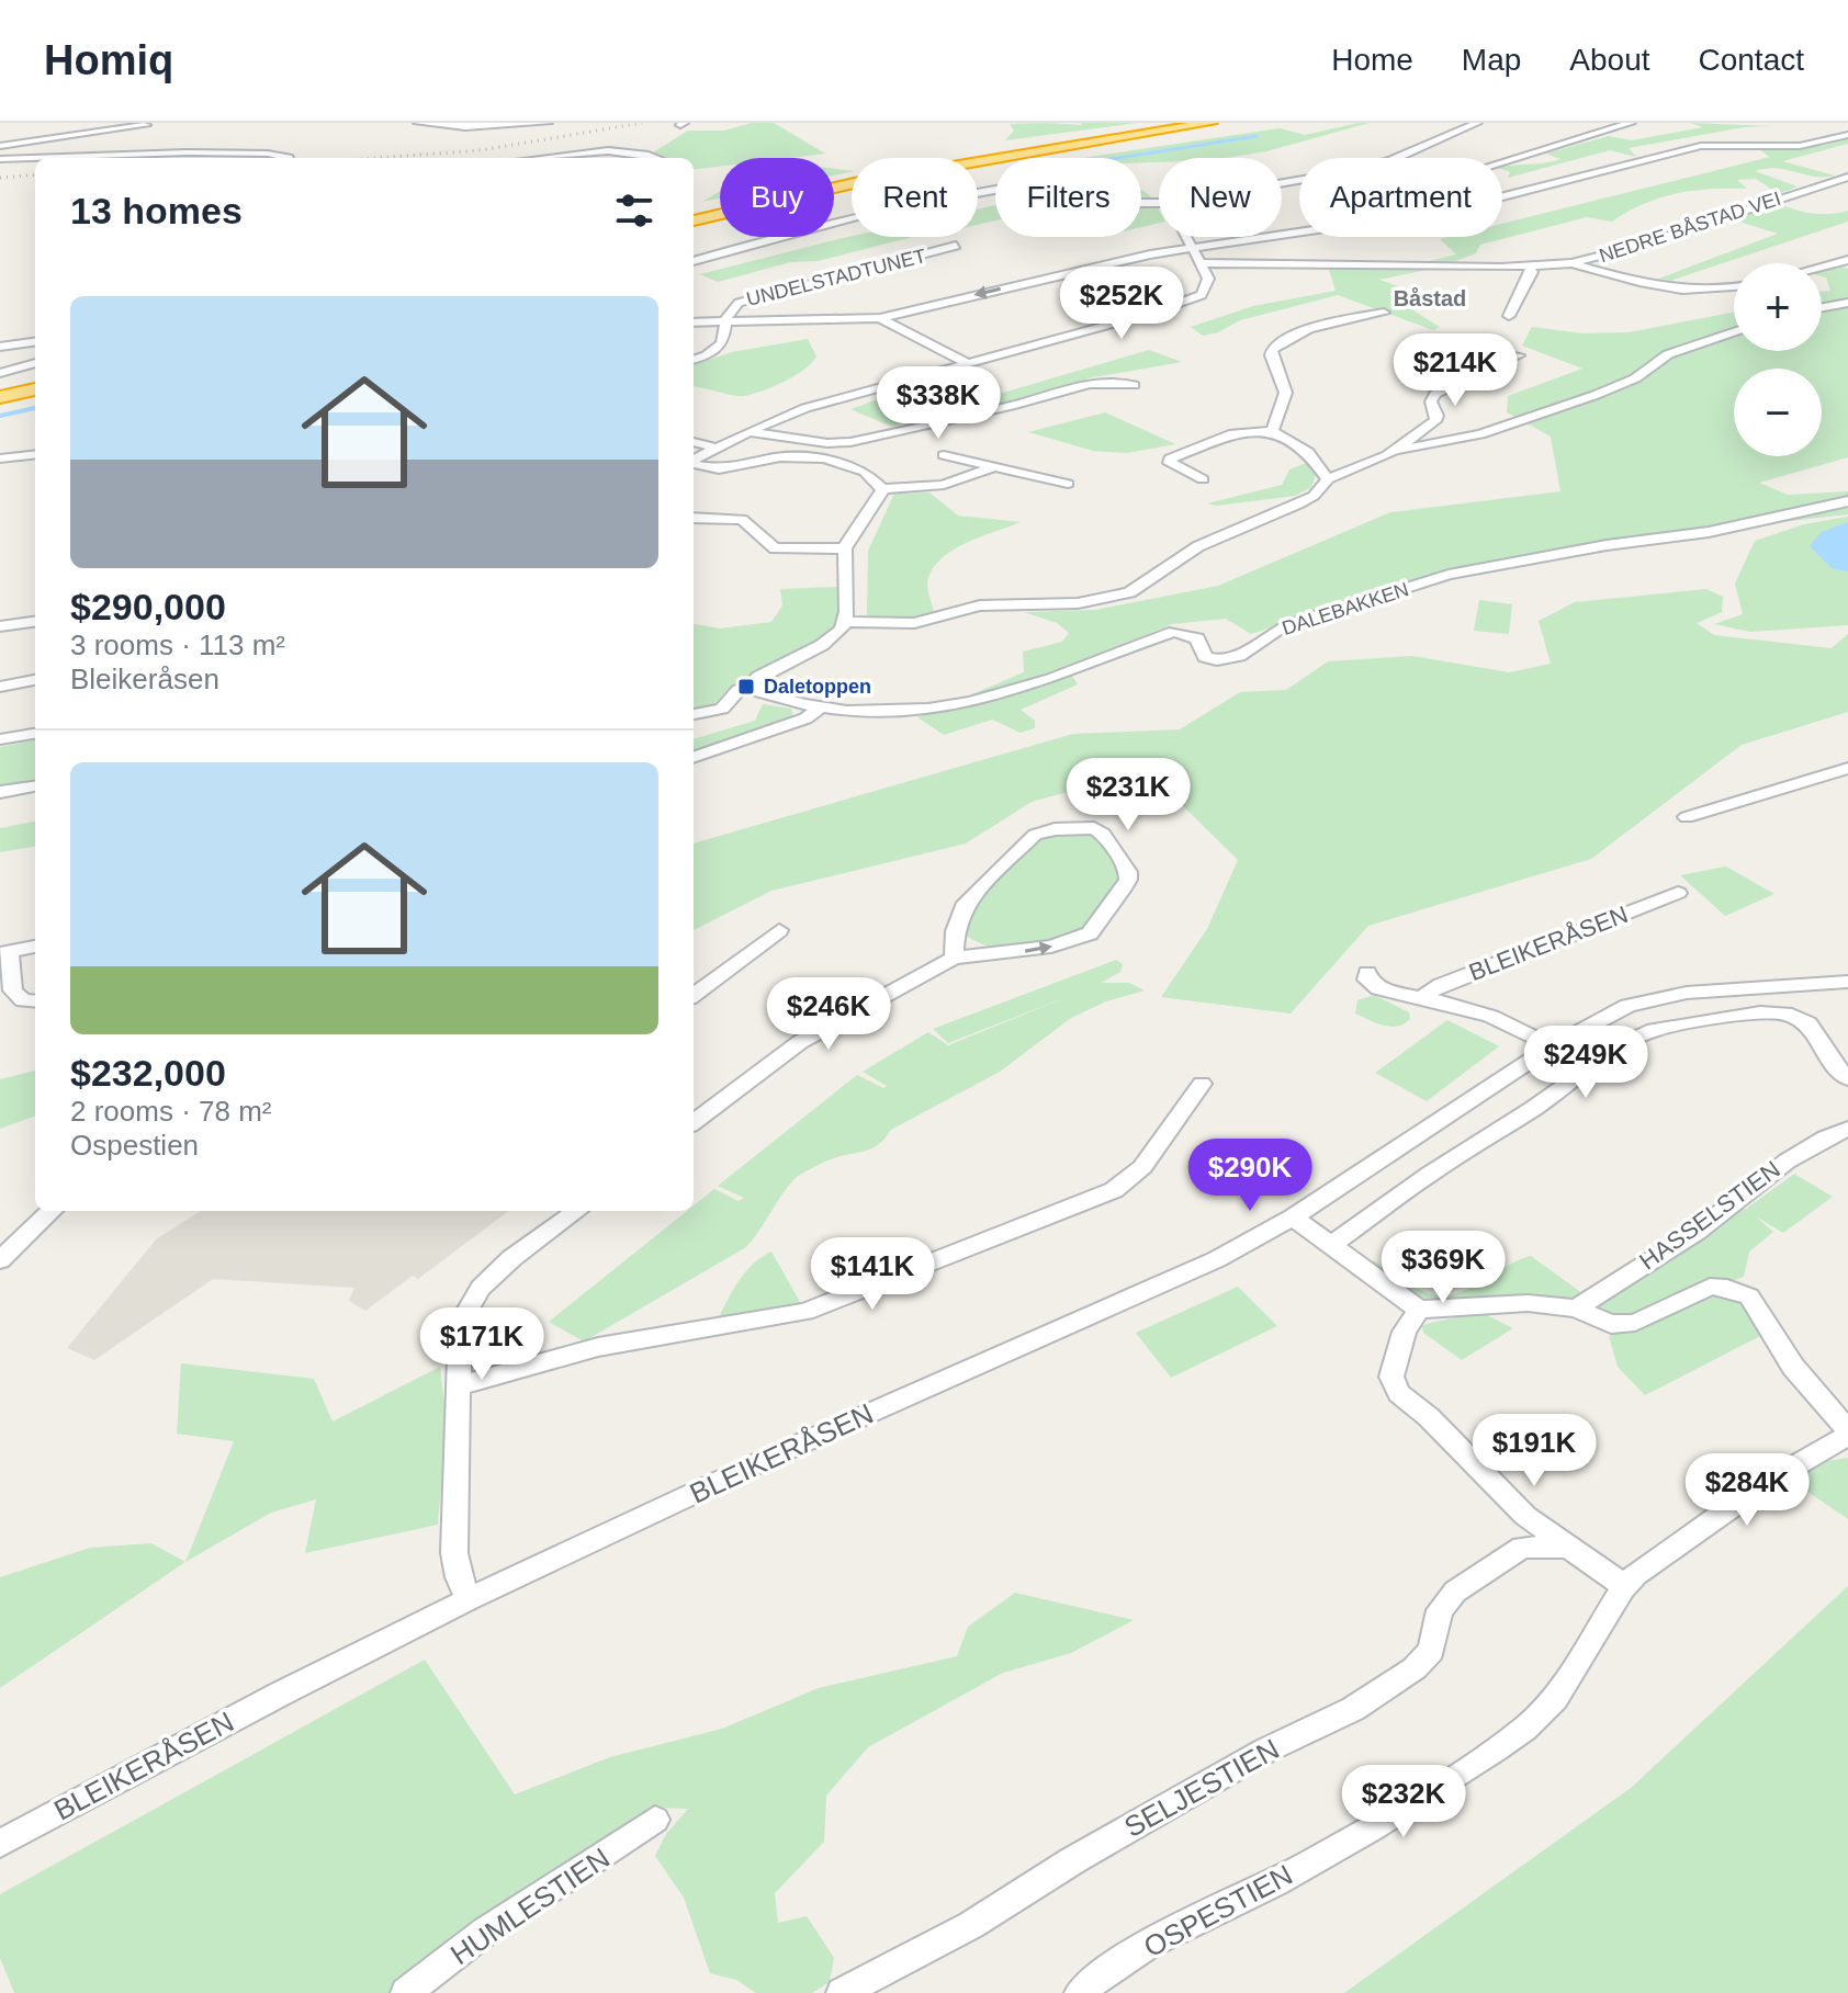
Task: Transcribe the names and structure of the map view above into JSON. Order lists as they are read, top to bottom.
{
  "streets": {
    "street": [
      "NEDRE BÅSTAD VEI",
      "UNDELSTADTUNET",
      "DALEBAKKEN",
      "BLEIKERÅSEN",
      "HASSELSTIEN",
      "SELJESTIEN",
      "HUMLESTIEN",
      "OSPESTIEN"
    ]
  },
  "districts": ["Båstad"],
  "places": {
    "transit": ["Daletoppen"]
  },
  "page": {
    "header": "Homiq",
    "nav": [
      "Home",
      "Map",
      "About",
      "Contact"
    ],
    "chip": [
      "Buy",
      "Rent",
      "Filters",
      "New",
      "Apartment"
    ],
    "heading": "13 homes",
    "map_buttons": ["+", "−"],
    "list": [
      {
        "name": "$290,000",
        "note": "3 rooms · 113 m² · Bleikeråsen"
      },
      {
        "name": "$232,000",
        "note": "2 rooms · 78 m² · Ospestien"
      }
    ],
    "price": [
      "$252K",
      "$214K",
      "$338K",
      "$231K",
      "$246K",
      "$249K",
      "$290K",
      "$369K",
      "$141K",
      "$171K",
      "$191K",
      "$284K",
      "$232K"
    ]
  }
}
